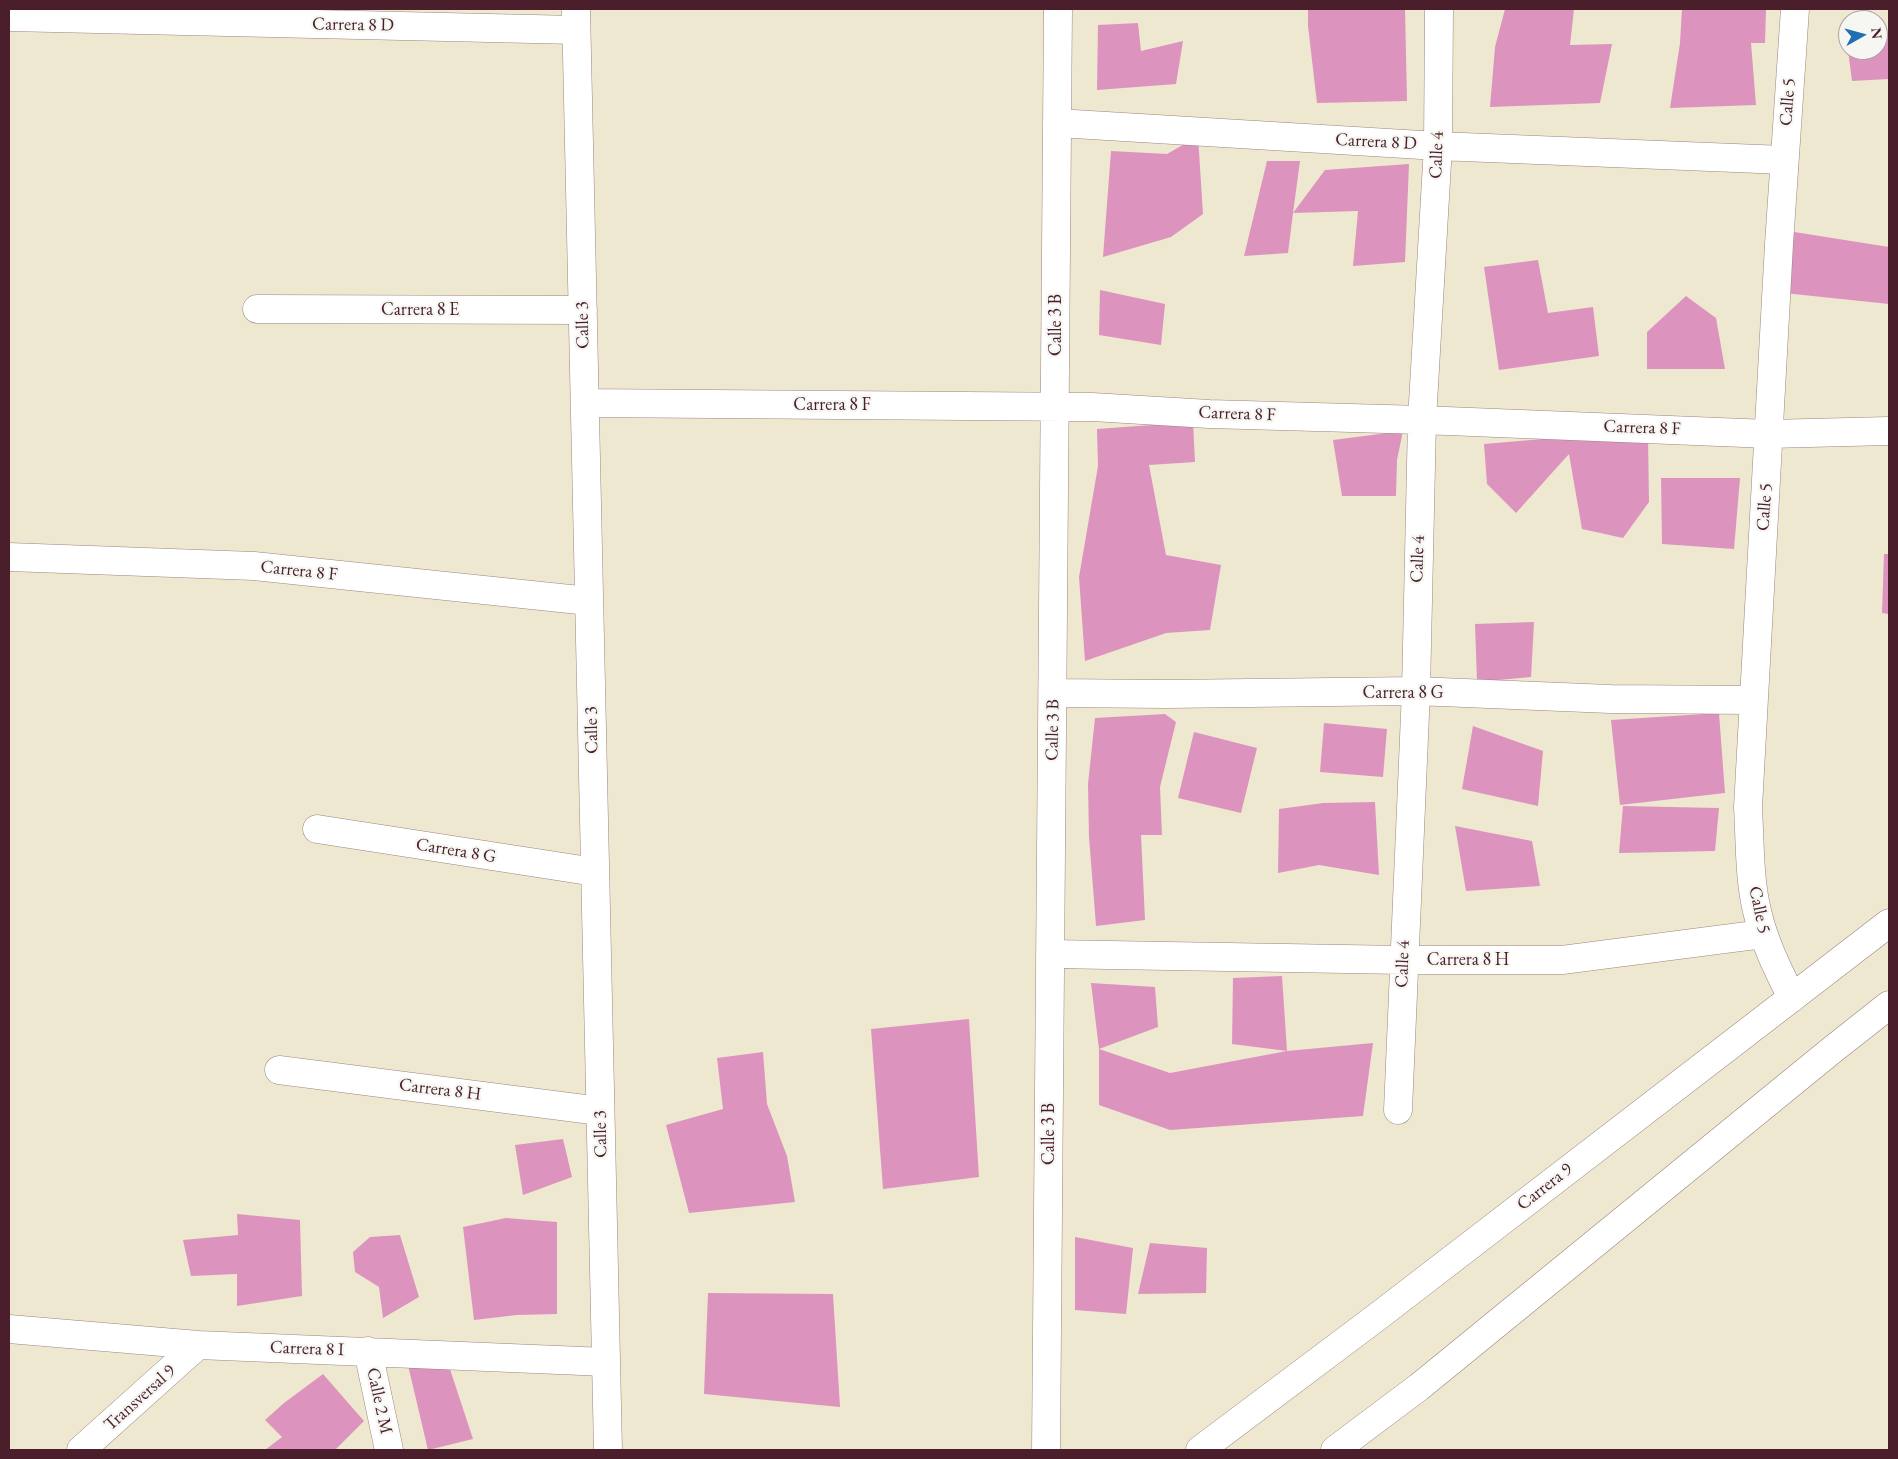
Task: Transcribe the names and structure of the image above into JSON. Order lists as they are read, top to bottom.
{
  "streets": {
    "street": [
      "Carrera 8 D",
      "Calle 5",
      "Calle 4",
      "Carrera 8 E",
      "Calle 3",
      "Calle 3 B",
      "Carrera 8 F",
      "Carrera 8 G",
      "Carrera 8 H",
      "Carrera 9",
      "Carrera 8 I",
      "Transversal 9",
      "Calle 2 M"
    ]
  },
  "crossings": [
    ["Carrera 8 D", "Calle 5"],
    ["Carrera 8 D", "Calle 4"],
    ["Carrera 8 D", "Calle 3"],
    ["Carrera 8 D", "Calle 3 B"],
    ["Calle 5", "Carrera 8 F"],
    ["Calle 5", "Carrera 8 G"],
    ["Calle 5", "Carrera 8 H"],
    ["Calle 5", "Carrera 9"],
    ["Calle 4", "Carrera 8 F"],
    ["Calle 4", "Carrera 8 G"],
    ["Calle 4", "Carrera 8 H"],
    ["Carrera 8 E", "Calle 3"],
    ["Calle 3", "Carrera 8 F"],
    ["Calle 3", "Carrera 8 G"],
    ["Calle 3", "Carrera 8 H"],
    ["Calle 3", "Carrera 8 I"],
    ["Calle 3 B", "Carrera 8 F"],
    ["Calle 3 B", "Carrera 8 G"],
    ["Calle 3 B", "Carrera 8 H"],
    ["Carrera 8 I", "Transversal 9"],
    ["Carrera 8 I", "Calle 2 M"]
  ],
  "north": "right"
}
